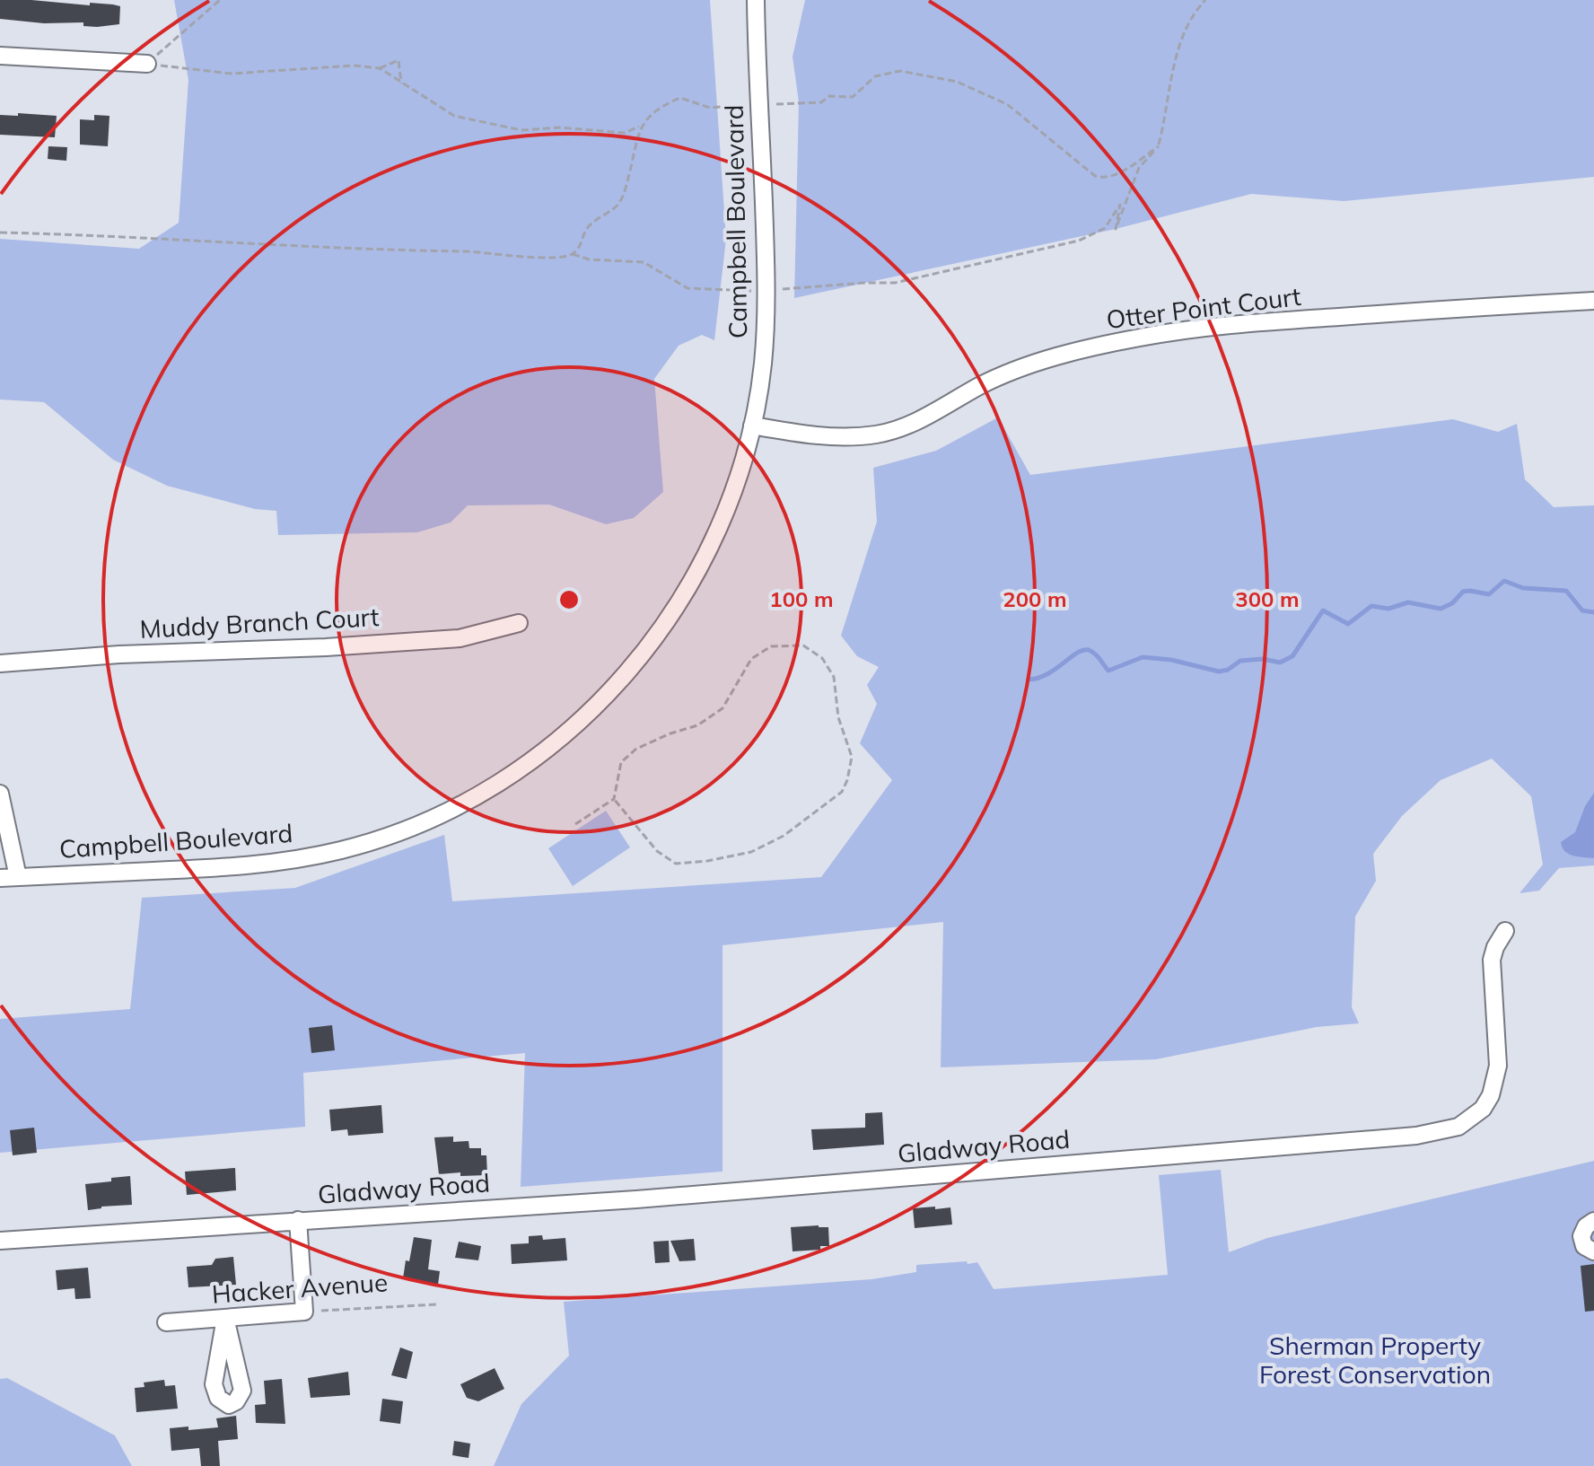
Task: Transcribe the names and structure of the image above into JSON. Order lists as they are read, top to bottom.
{
  "streets": {
    "street": [
      "Campbell Boulevard",
      "Otter Point Court",
      "Muddy Branch Court",
      "Gladway Road",
      "Hacker Avenue"
    ]
  },
  "crossings": [
    ["Campbell Boulevard", "Otter Point Court"],
    ["Gladway Road", "Hacker Avenue"]
  ],
  "parks": ["Sherman Property Forest Conservation"],
  "rings": ["100 m", "200 m", "300 m"]
}
